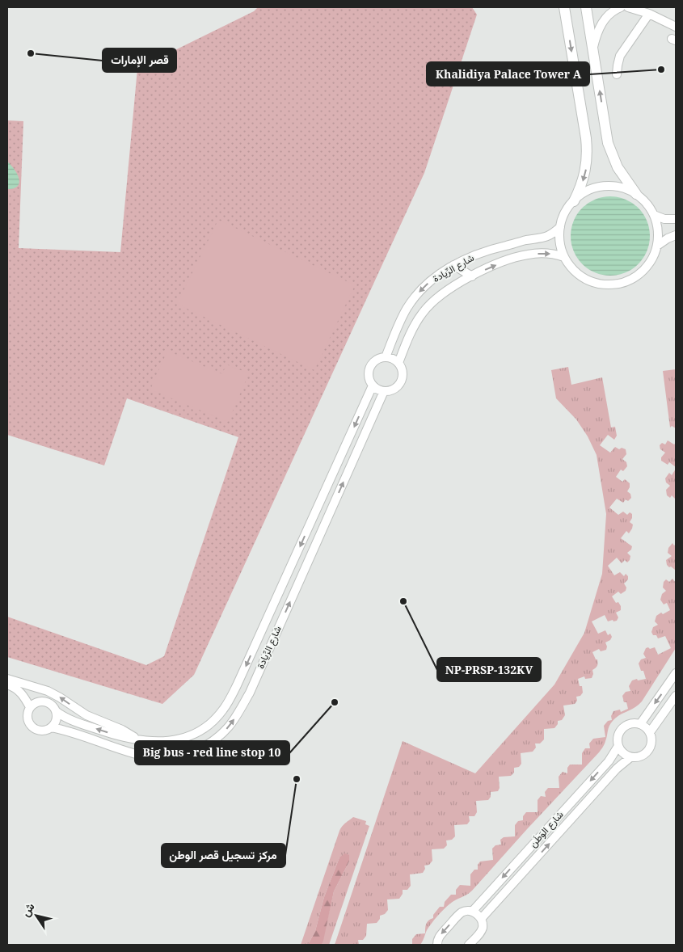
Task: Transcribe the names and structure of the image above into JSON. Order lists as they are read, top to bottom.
{
  "streets": {
    "street": ["شارع الرِّيادة", "شارع الوَطَن"]
  },
  "places": [
    "قصر الإمارات",
    "Khalidiya Palace Tower A",
    "NP-PRSP-132KV",
    "Big bus - red line stop 10",
    "مركز تسجيل قصر الوطن"
  ],
  "north": "top left"
}
